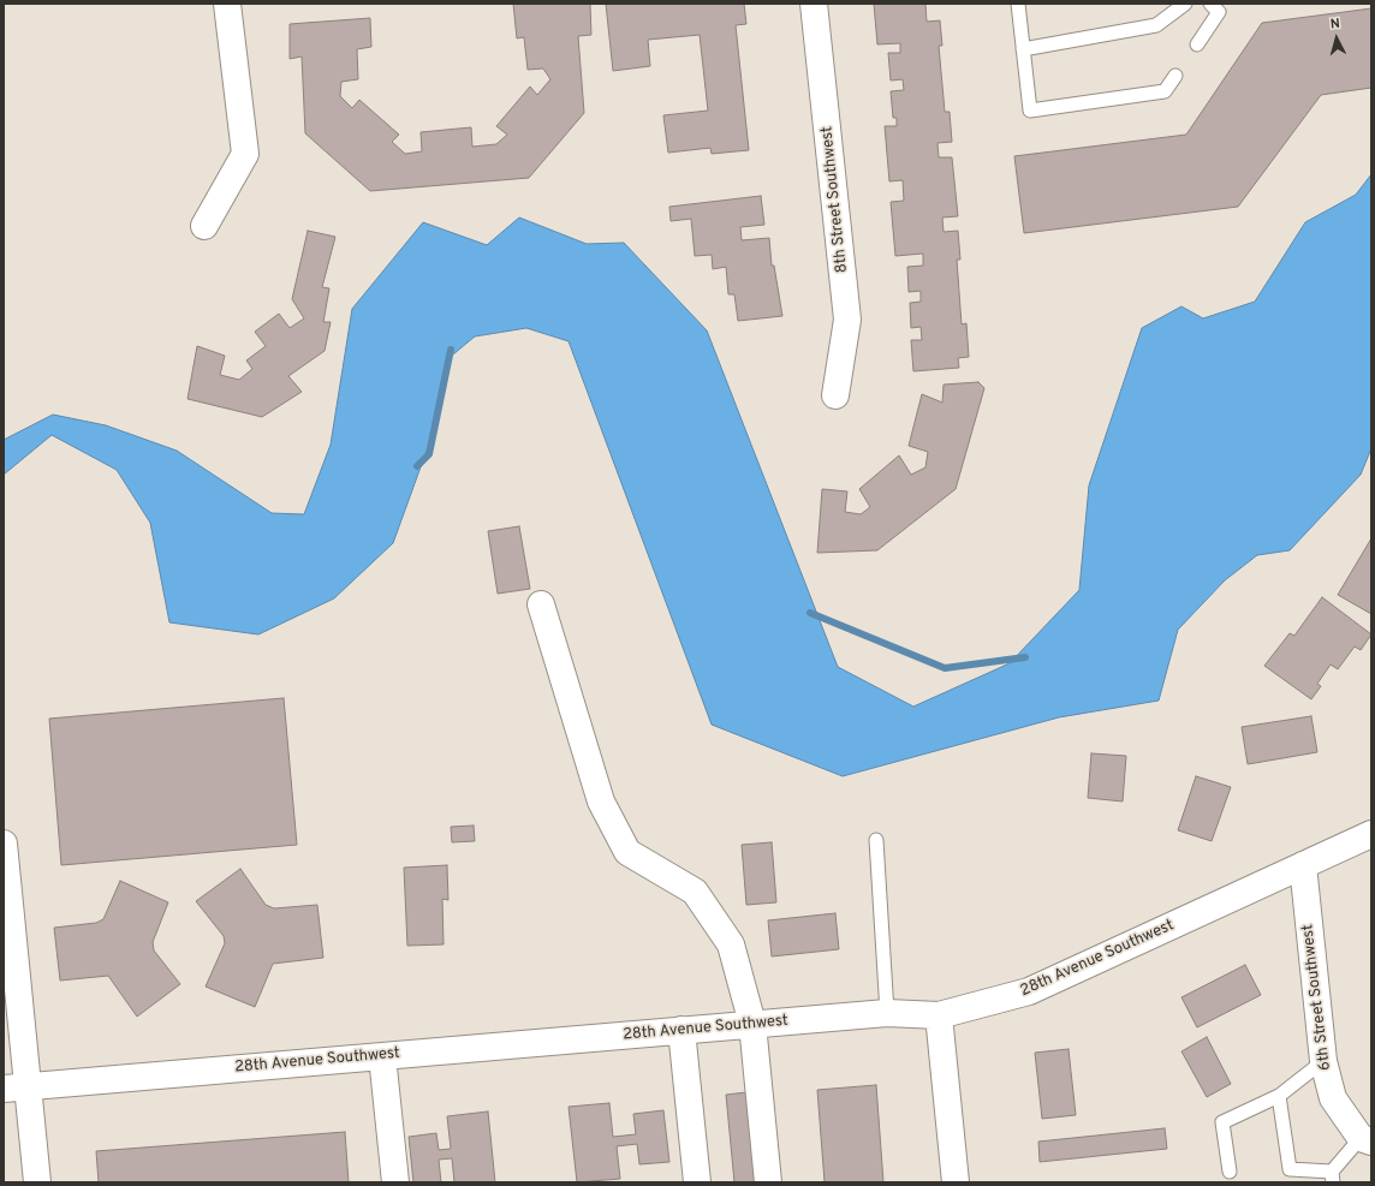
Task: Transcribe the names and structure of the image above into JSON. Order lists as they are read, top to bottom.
{
  "streets": {
    "street": ["8th Street Southwest", "28th Avenue Southwest", "6th Street Southwest"]
  },
  "crossings": [
    ["28th Avenue Southwest", "6th Street Southwest"]
  ],
  "north": "top"
}
